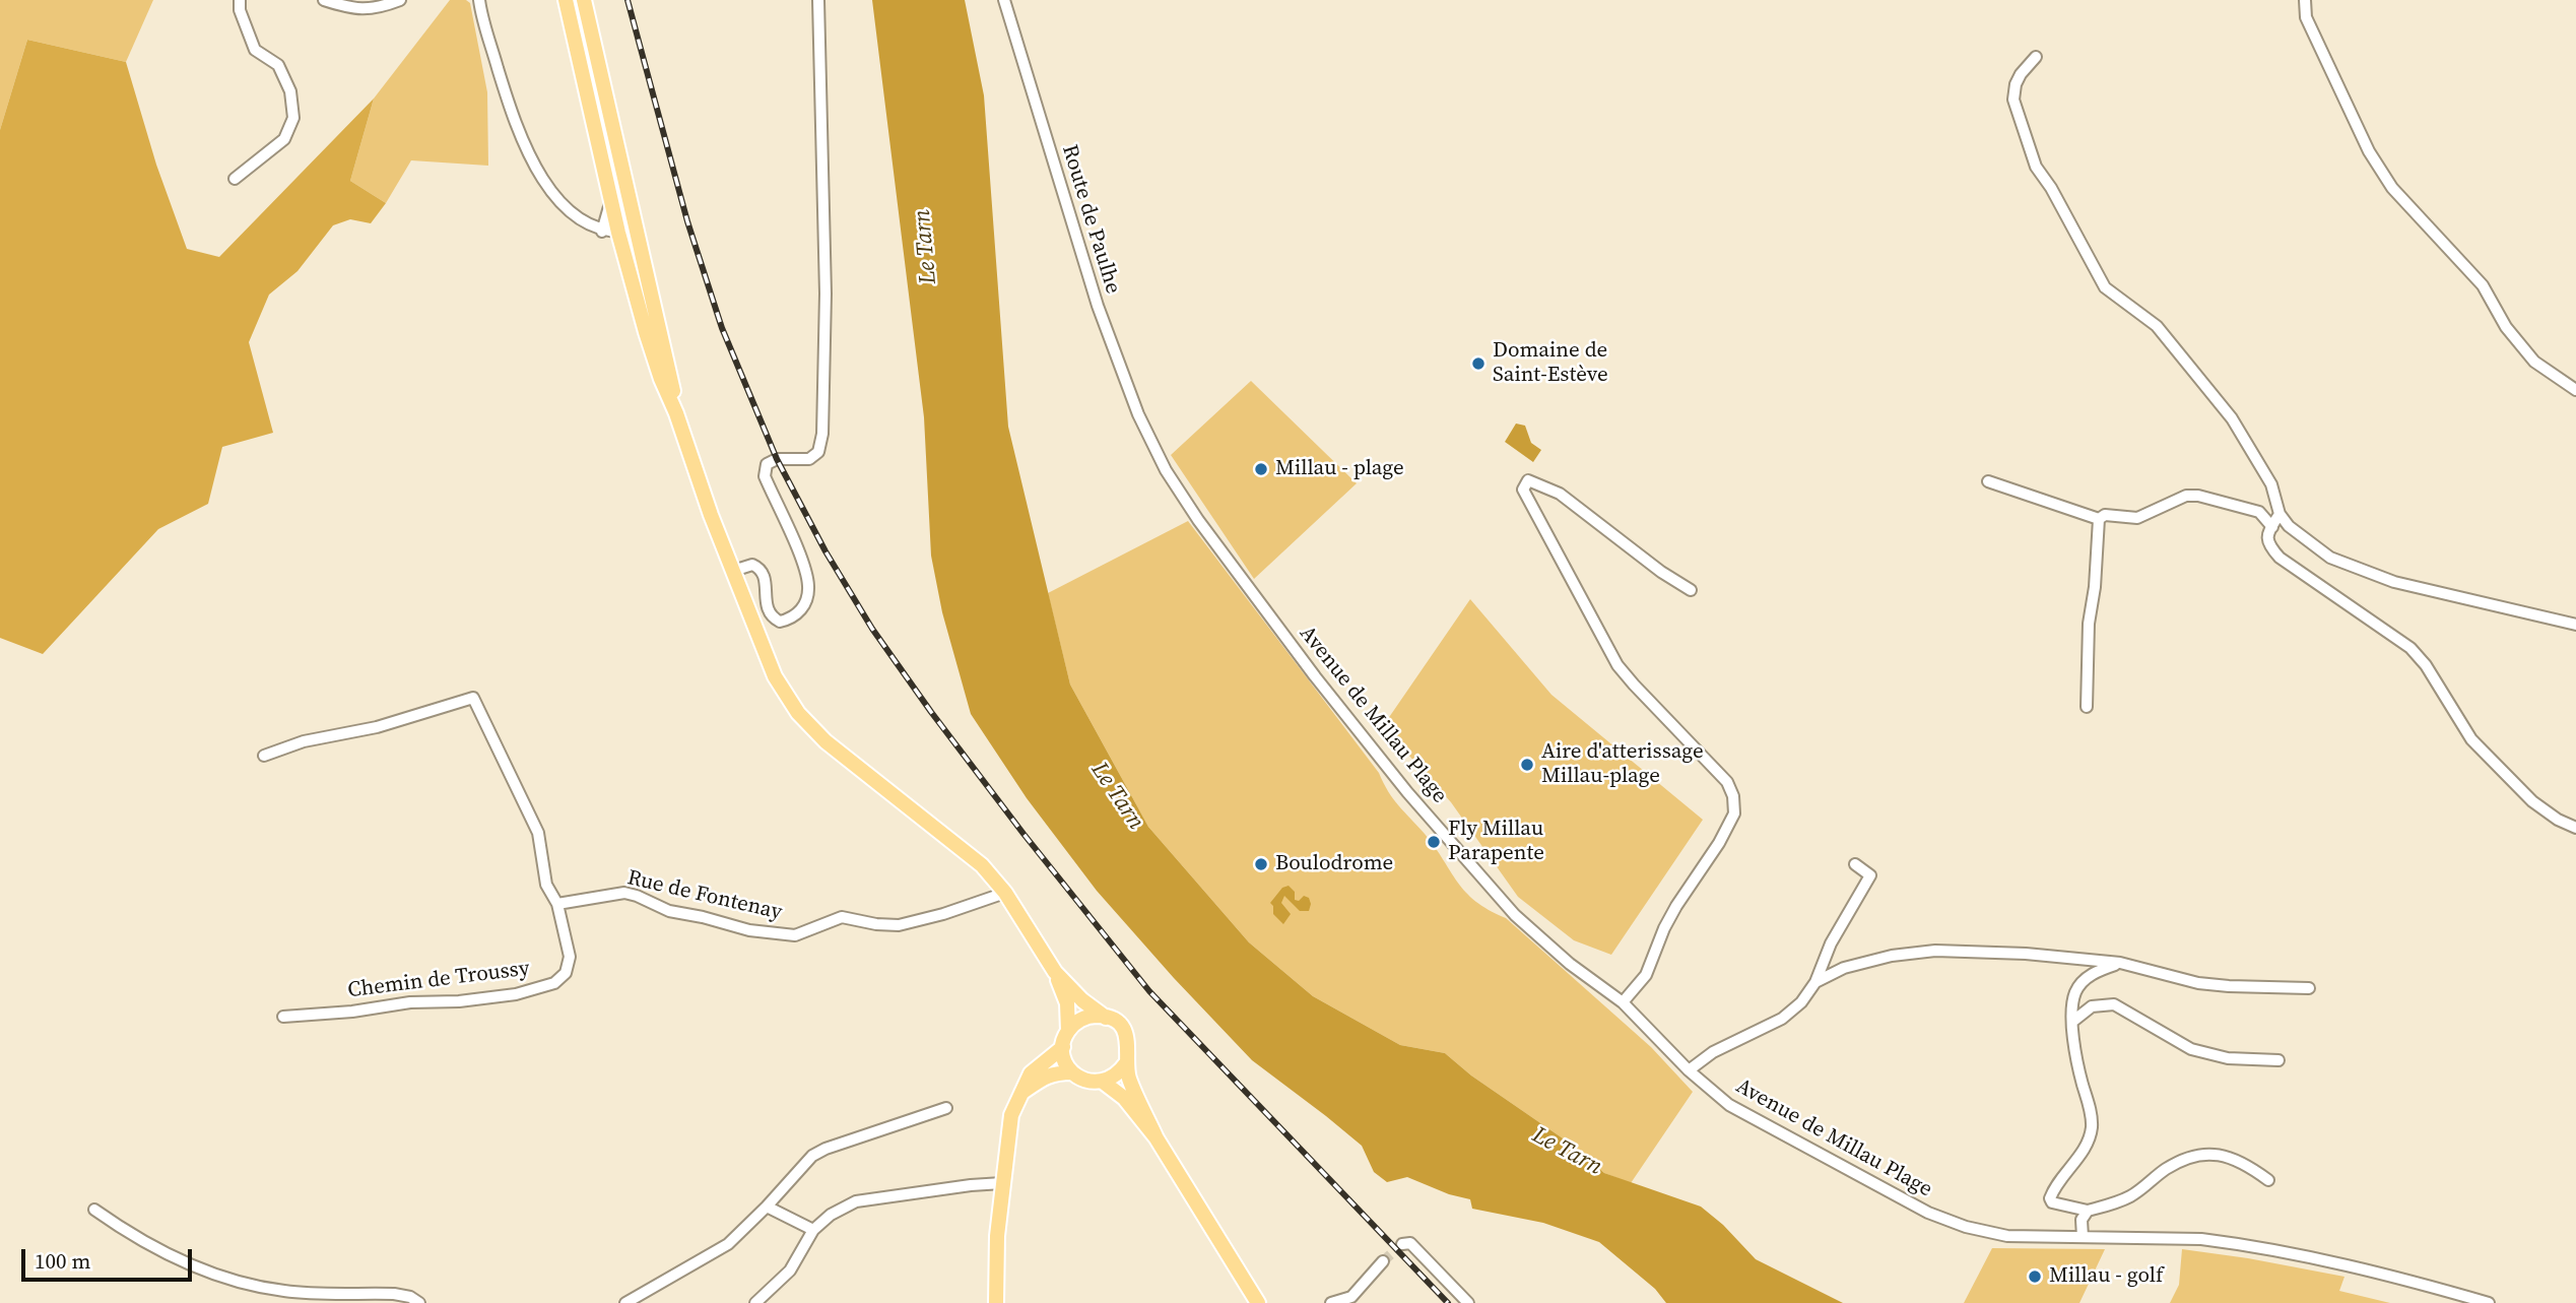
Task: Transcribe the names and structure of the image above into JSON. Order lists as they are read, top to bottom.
{
  "streets": {
    "street": [
      "Route de Paulhe",
      "Avenue de Millau Plage",
      "Rue de Fontenay",
      "Chemin de Troussy"
    ]
  },
  "crossings": [
    ["Route de Paulhe", "Avenue de Millau Plage"],
    ["Rue de Fontenay", "Chemin de Troussy"]
  ],
  "water": ["Le Tarn"],
  "places": [
    "Domaine de Saint-Estève",
    "Millau - plage",
    "Aire d'atterissage Millau-plage",
    "Fly Millau Parapente",
    "Boulodrome",
    "Millau - golf"
  ],
  "scale_bar": "100 m"
}
